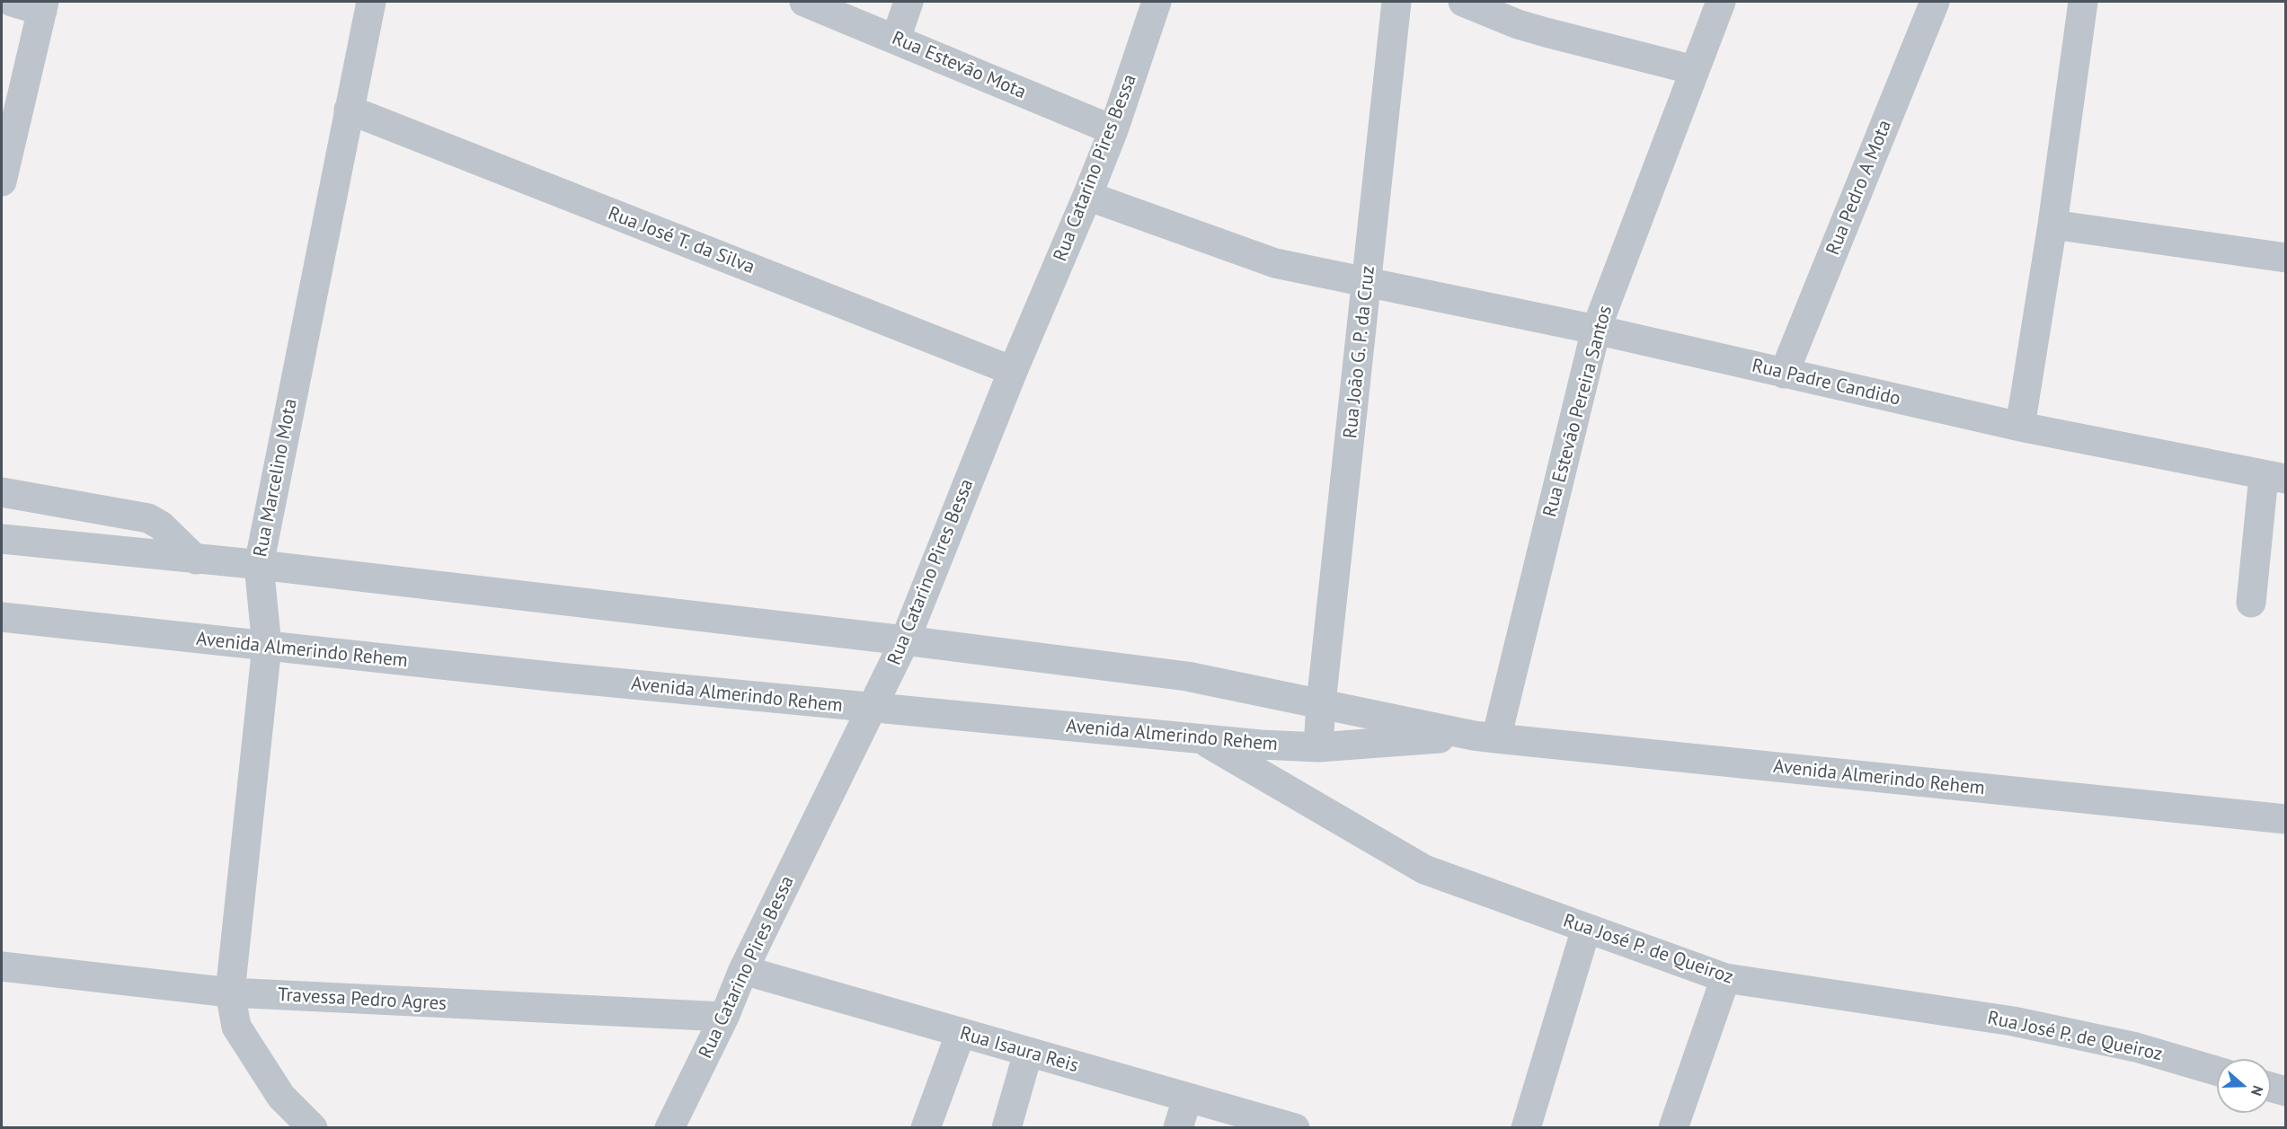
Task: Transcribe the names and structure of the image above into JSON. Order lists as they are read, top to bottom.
{
  "streets": {
    "street": [
      "Rua Estevão Mota",
      "Rua Catarino Pires Bessa",
      "Rua Pedro A Mota",
      "Rua José T. da Silva",
      "Rua João G. P. da Cruz",
      "Rua Padre Candido",
      "Rua Estevão Pereira Santos",
      "Rua Marcelino Mota",
      "Avenida Almerindo Rehem",
      "Rua José P. de Queiroz",
      "Travessa Pedro Agres",
      "Rua Isaura Reis"
    ]
  },
  "crossings": [
    ["Rua Estevão Mota", "Rua Catarino Pires Bessa"],
    ["Rua Catarino Pires Bessa", "Rua José T. da Silva"],
    ["Rua Catarino Pires Bessa", "Rua Padre Candido"],
    ["Rua Catarino Pires Bessa", "Avenida Almerindo Rehem"],
    ["Rua Catarino Pires Bessa", "Travessa Pedro Agres"],
    ["Rua Catarino Pires Bessa", "Rua Isaura Reis"],
    ["Rua Pedro A Mota", "Rua Padre Candido"],
    ["Rua José T. da Silva", "Rua Marcelino Mota"],
    ["Rua João G. P. da Cruz", "Rua Padre Candido"],
    ["Rua João G. P. da Cruz", "Avenida Almerindo Rehem"],
    ["Rua Padre Candido", "Rua Estevão Pereira Santos"],
    ["Rua Estevão Pereira Santos", "Avenida Almerindo Rehem"],
    ["Rua Marcelino Mota", "Avenida Almerindo Rehem"],
    ["Rua Marcelino Mota", "Travessa Pedro Agres"],
    ["Avenida Almerindo Rehem", "Rua José P. de Queiroz"]
  ],
  "north": "right"
}
